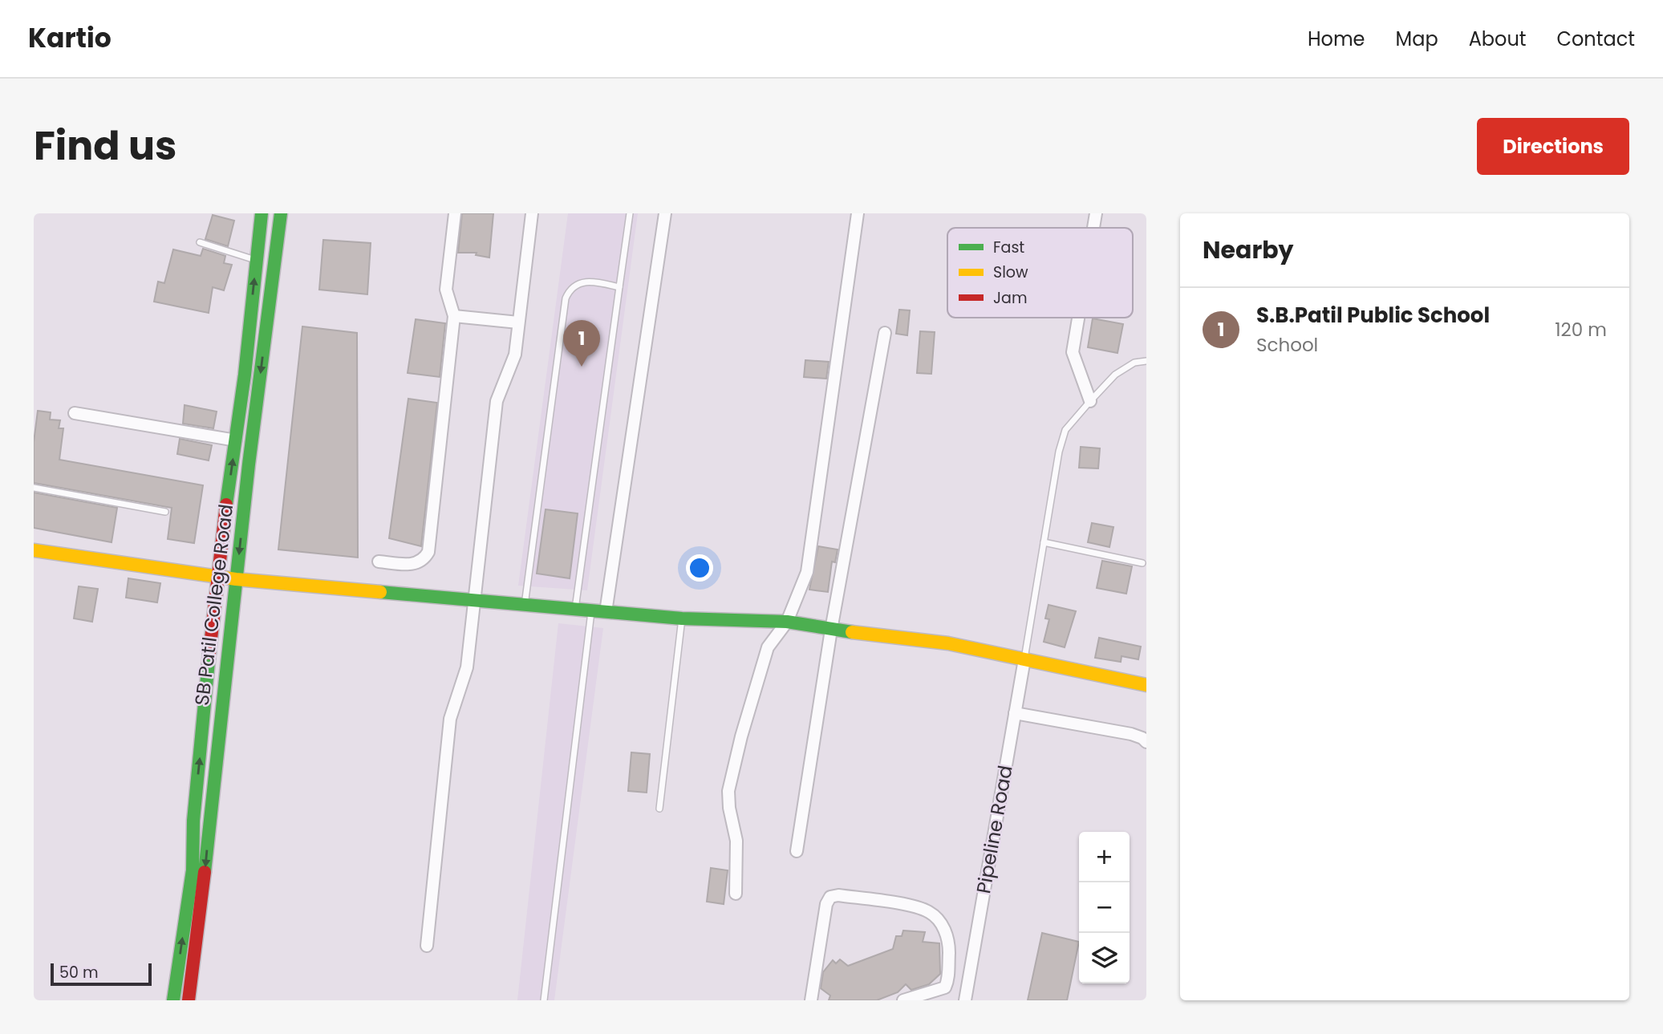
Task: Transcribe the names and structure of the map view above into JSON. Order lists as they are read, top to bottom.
{
  "streets": {
    "street": ["SB Patil College Road", "Pipeline Road"]
  },
  "legend": ["Fast", "Slow", "Jam"],
  "scale_bar": "50 m",
  "page": {
    "header": "Kartio",
    "nav": [
      "Home",
      "Map",
      "About",
      "Contact"
    ],
    "title": "Find us",
    "buttons": "Directions",
    "heading": "Nearby",
    "list": [
      {
        "mark": "1",
        "name": "S.B.Patil Public School",
        "note": "School",
        "value": "120 m"
      }
    ],
    "pins": "1",
    "map_buttons": ["+", "−"],
    "scale": "50 m"
  }
}
